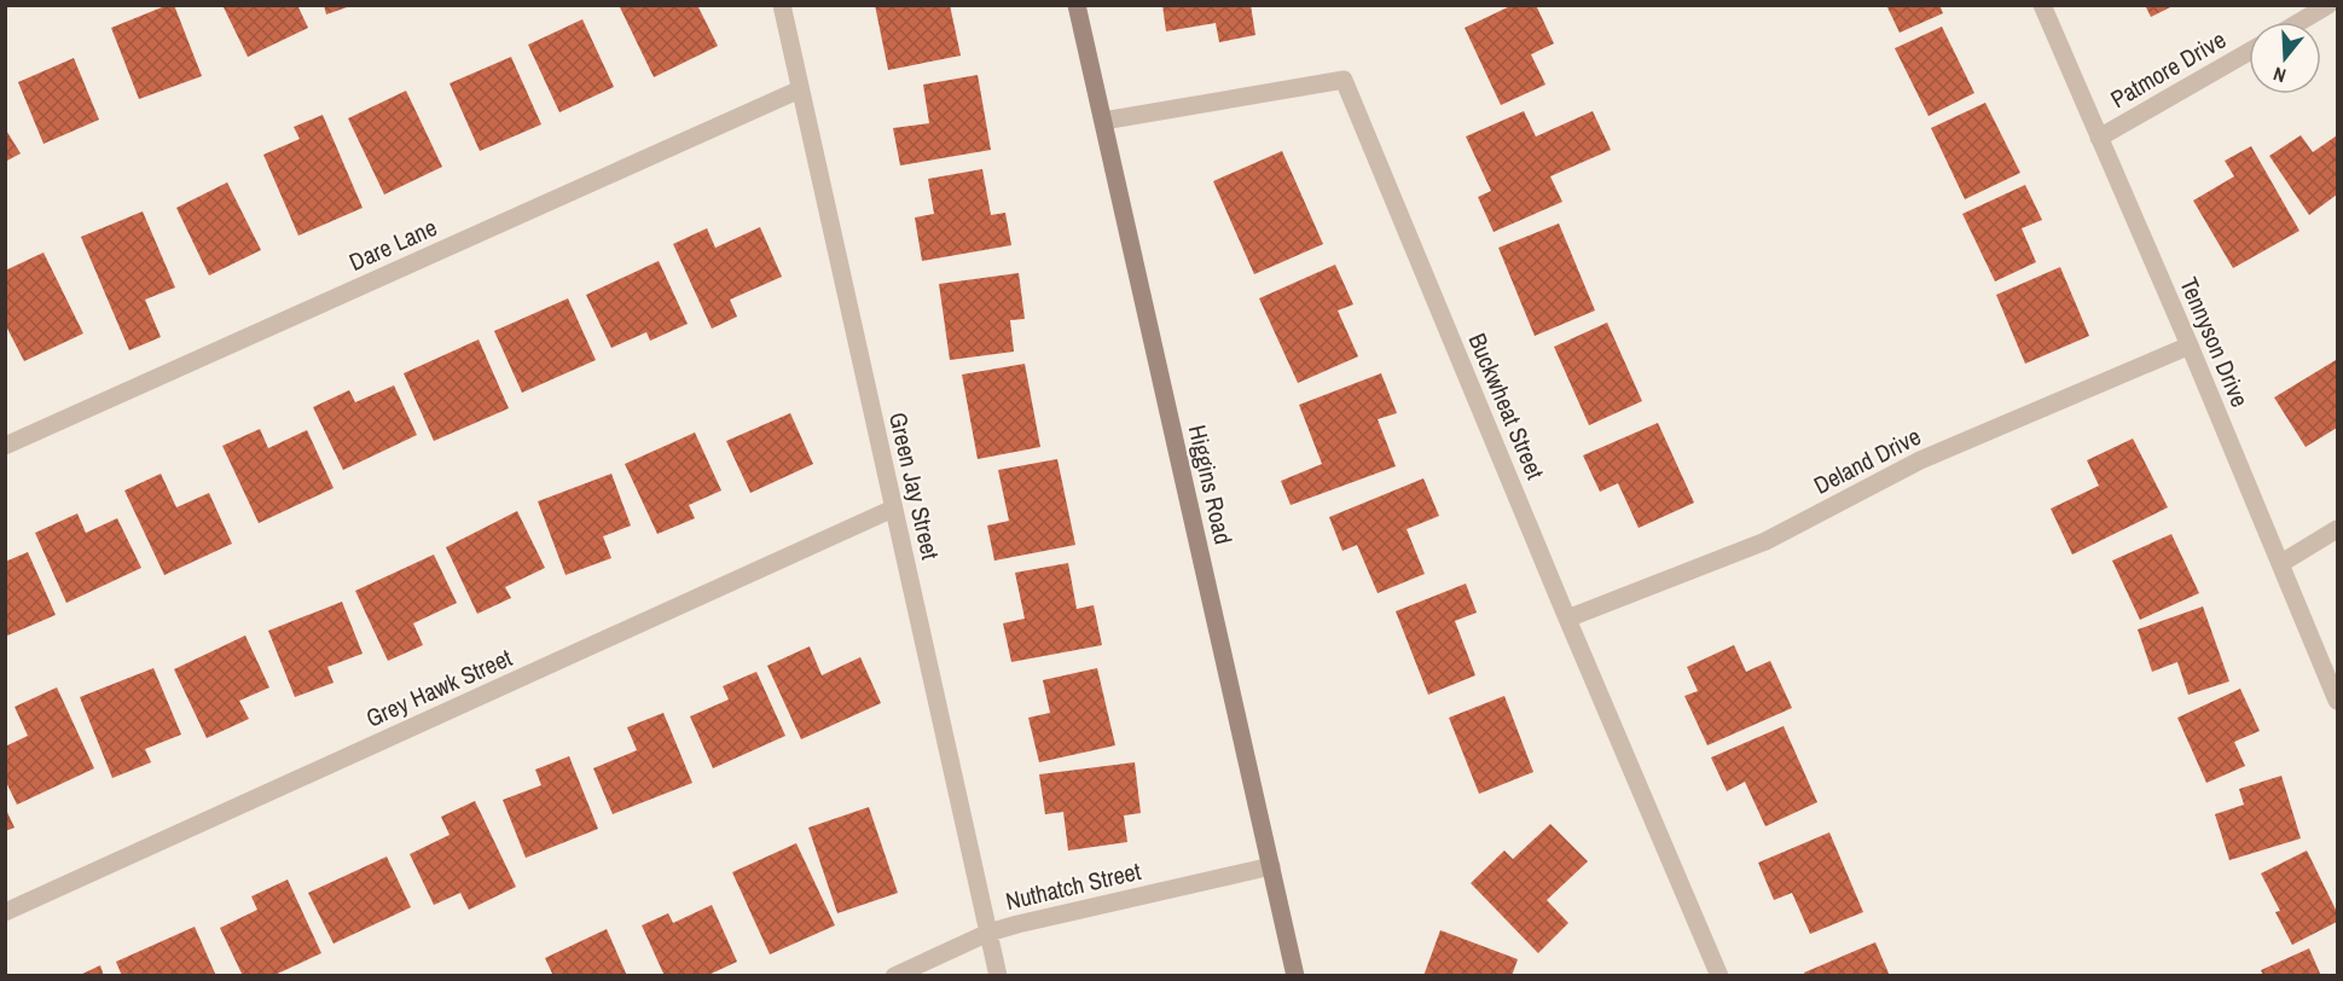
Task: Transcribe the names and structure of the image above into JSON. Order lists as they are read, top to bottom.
{
  "streets": {
    "street": [
      "Patmore Drive",
      "Dare Lane",
      "Tennyson Drive",
      "Buckwheat Street",
      "Deland Drive",
      "Higgins Road",
      "Green Jay Street",
      "Grey Hawk Street",
      "Nuthatch Street"
    ]
  },
  "crossings": [
    ["Patmore Drive", "Tennyson Drive"],
    ["Dare Lane", "Green Jay Street"],
    ["Tennyson Drive", "Deland Drive"],
    ["Buckwheat Street", "Deland Drive"],
    ["Buckwheat Street", "Higgins Road"],
    ["Higgins Road", "Nuthatch Street"],
    ["Green Jay Street", "Grey Hawk Street"],
    ["Green Jay Street", "Nuthatch Street"]
  ],
  "north": "bottom"
}
